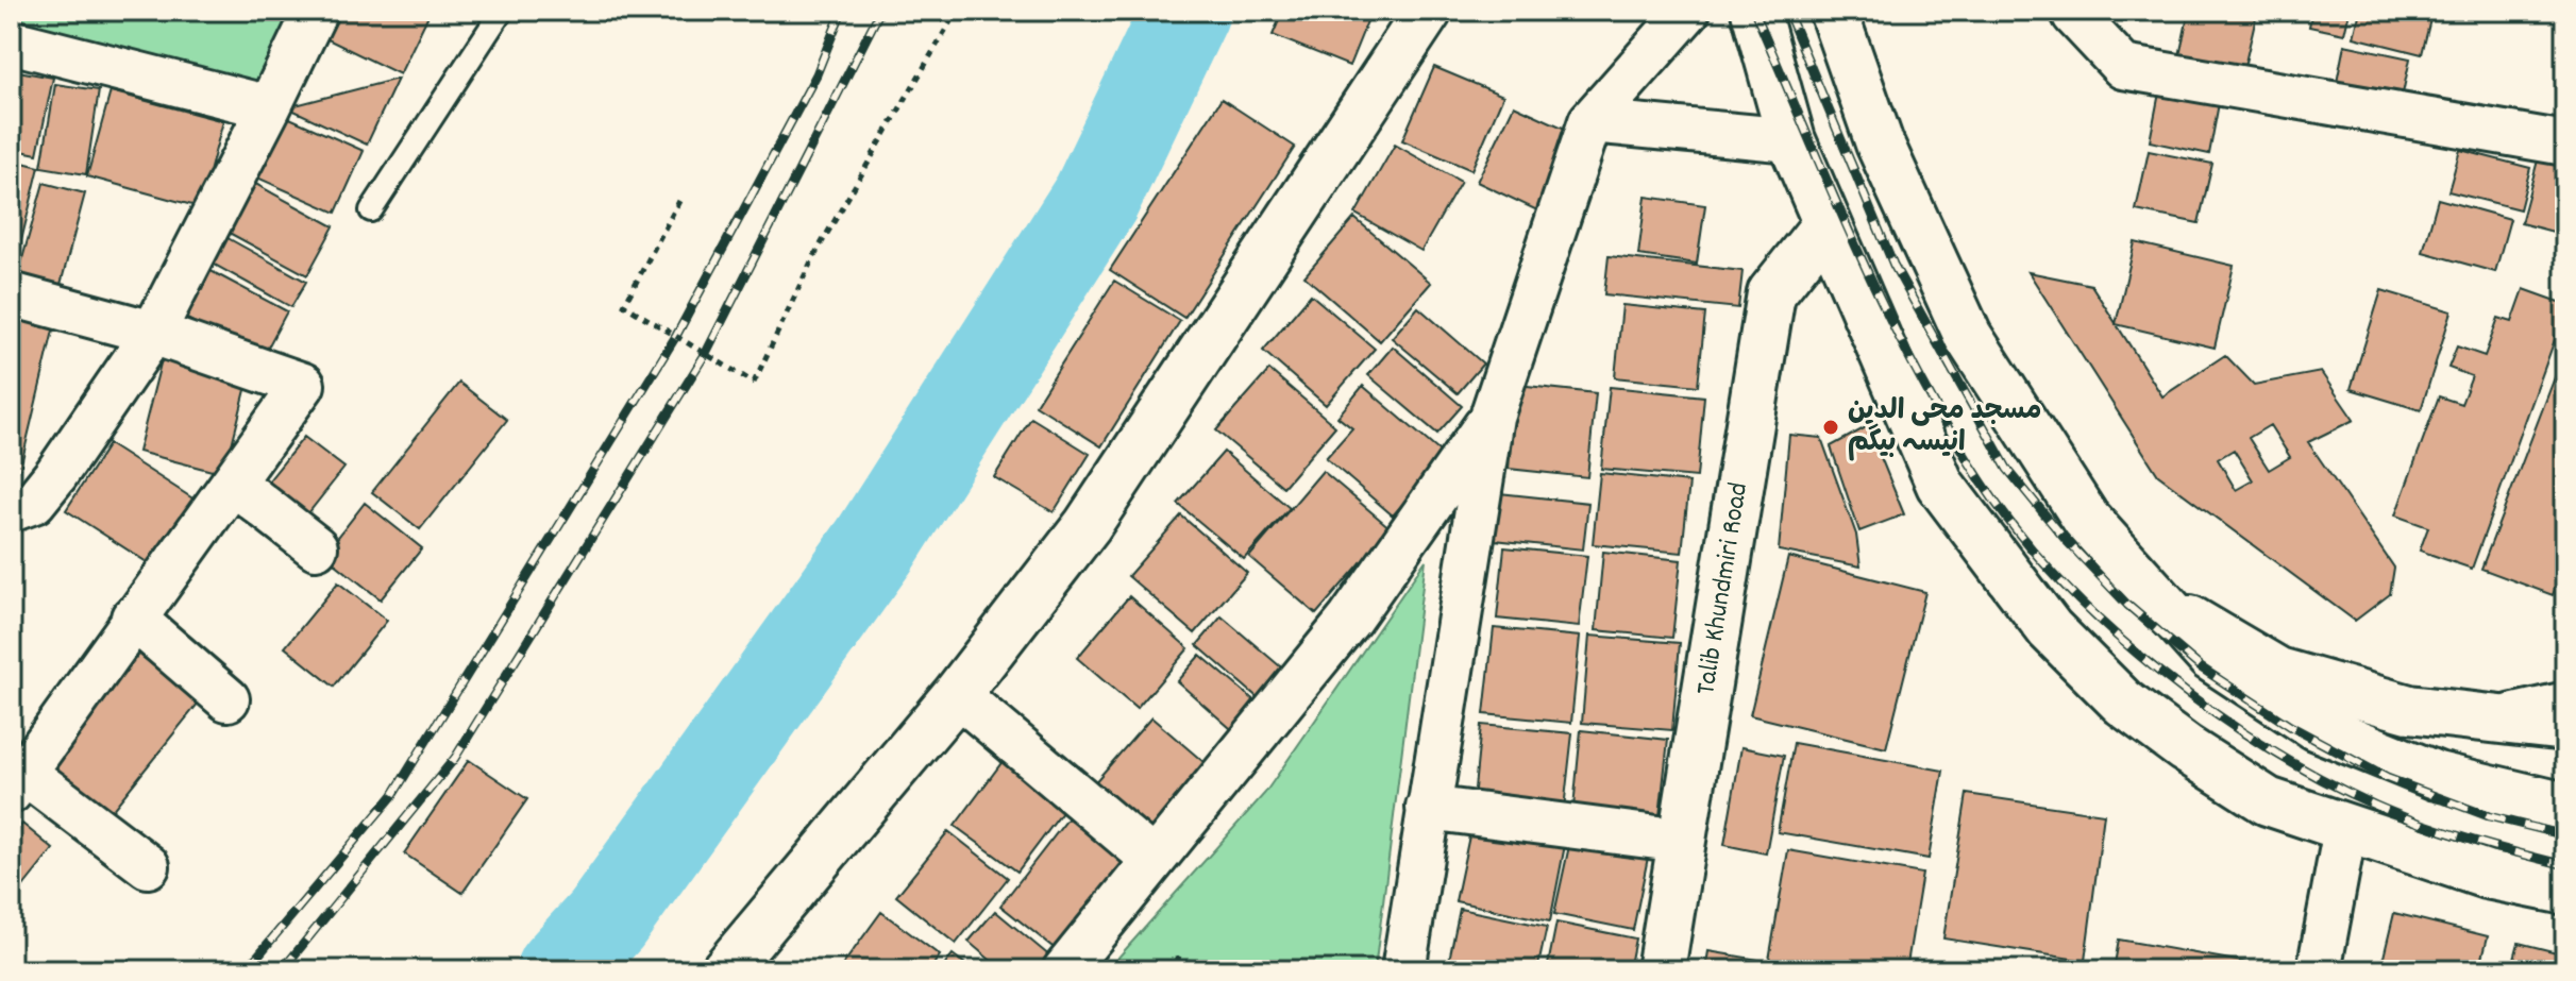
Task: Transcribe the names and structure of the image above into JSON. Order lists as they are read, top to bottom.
{
  "streets": {
    "main road": ["Talib Khundmiri Road"]
  },
  "places": ["مسجد محی الدین انیسہ بیگم"]
}
